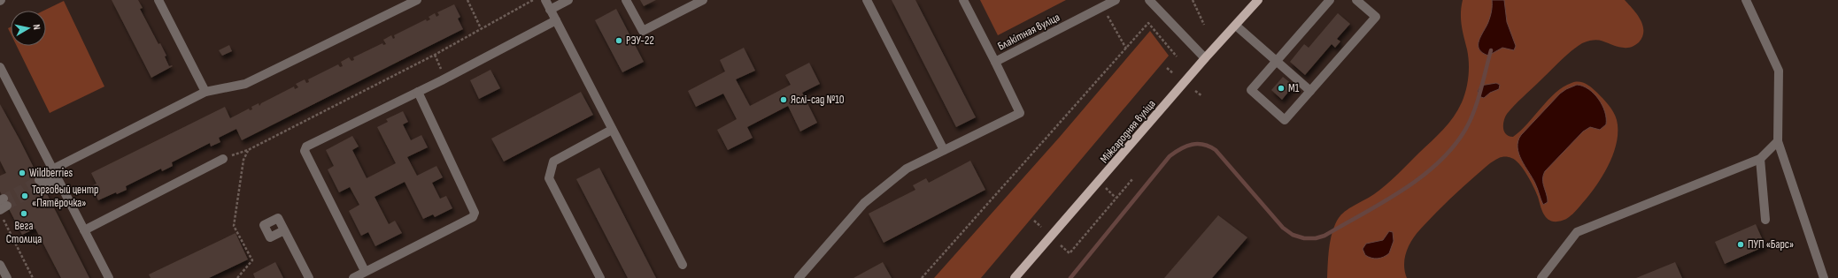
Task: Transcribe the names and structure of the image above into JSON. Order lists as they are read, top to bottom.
{
  "streets": {
    "main road": ["Міжгародняя вуліца"],
    "street": ["Блакітная вуліца"]
  },
  "places": [
    "РЭУ-22",
    "М1",
    "Яслі-сад №10",
    "Wildberries",
    "Торговый центр «Пятёрочка»",
    "Вега Столица",
    "ПУП «Барс»"
  ],
  "north": "right"
}
